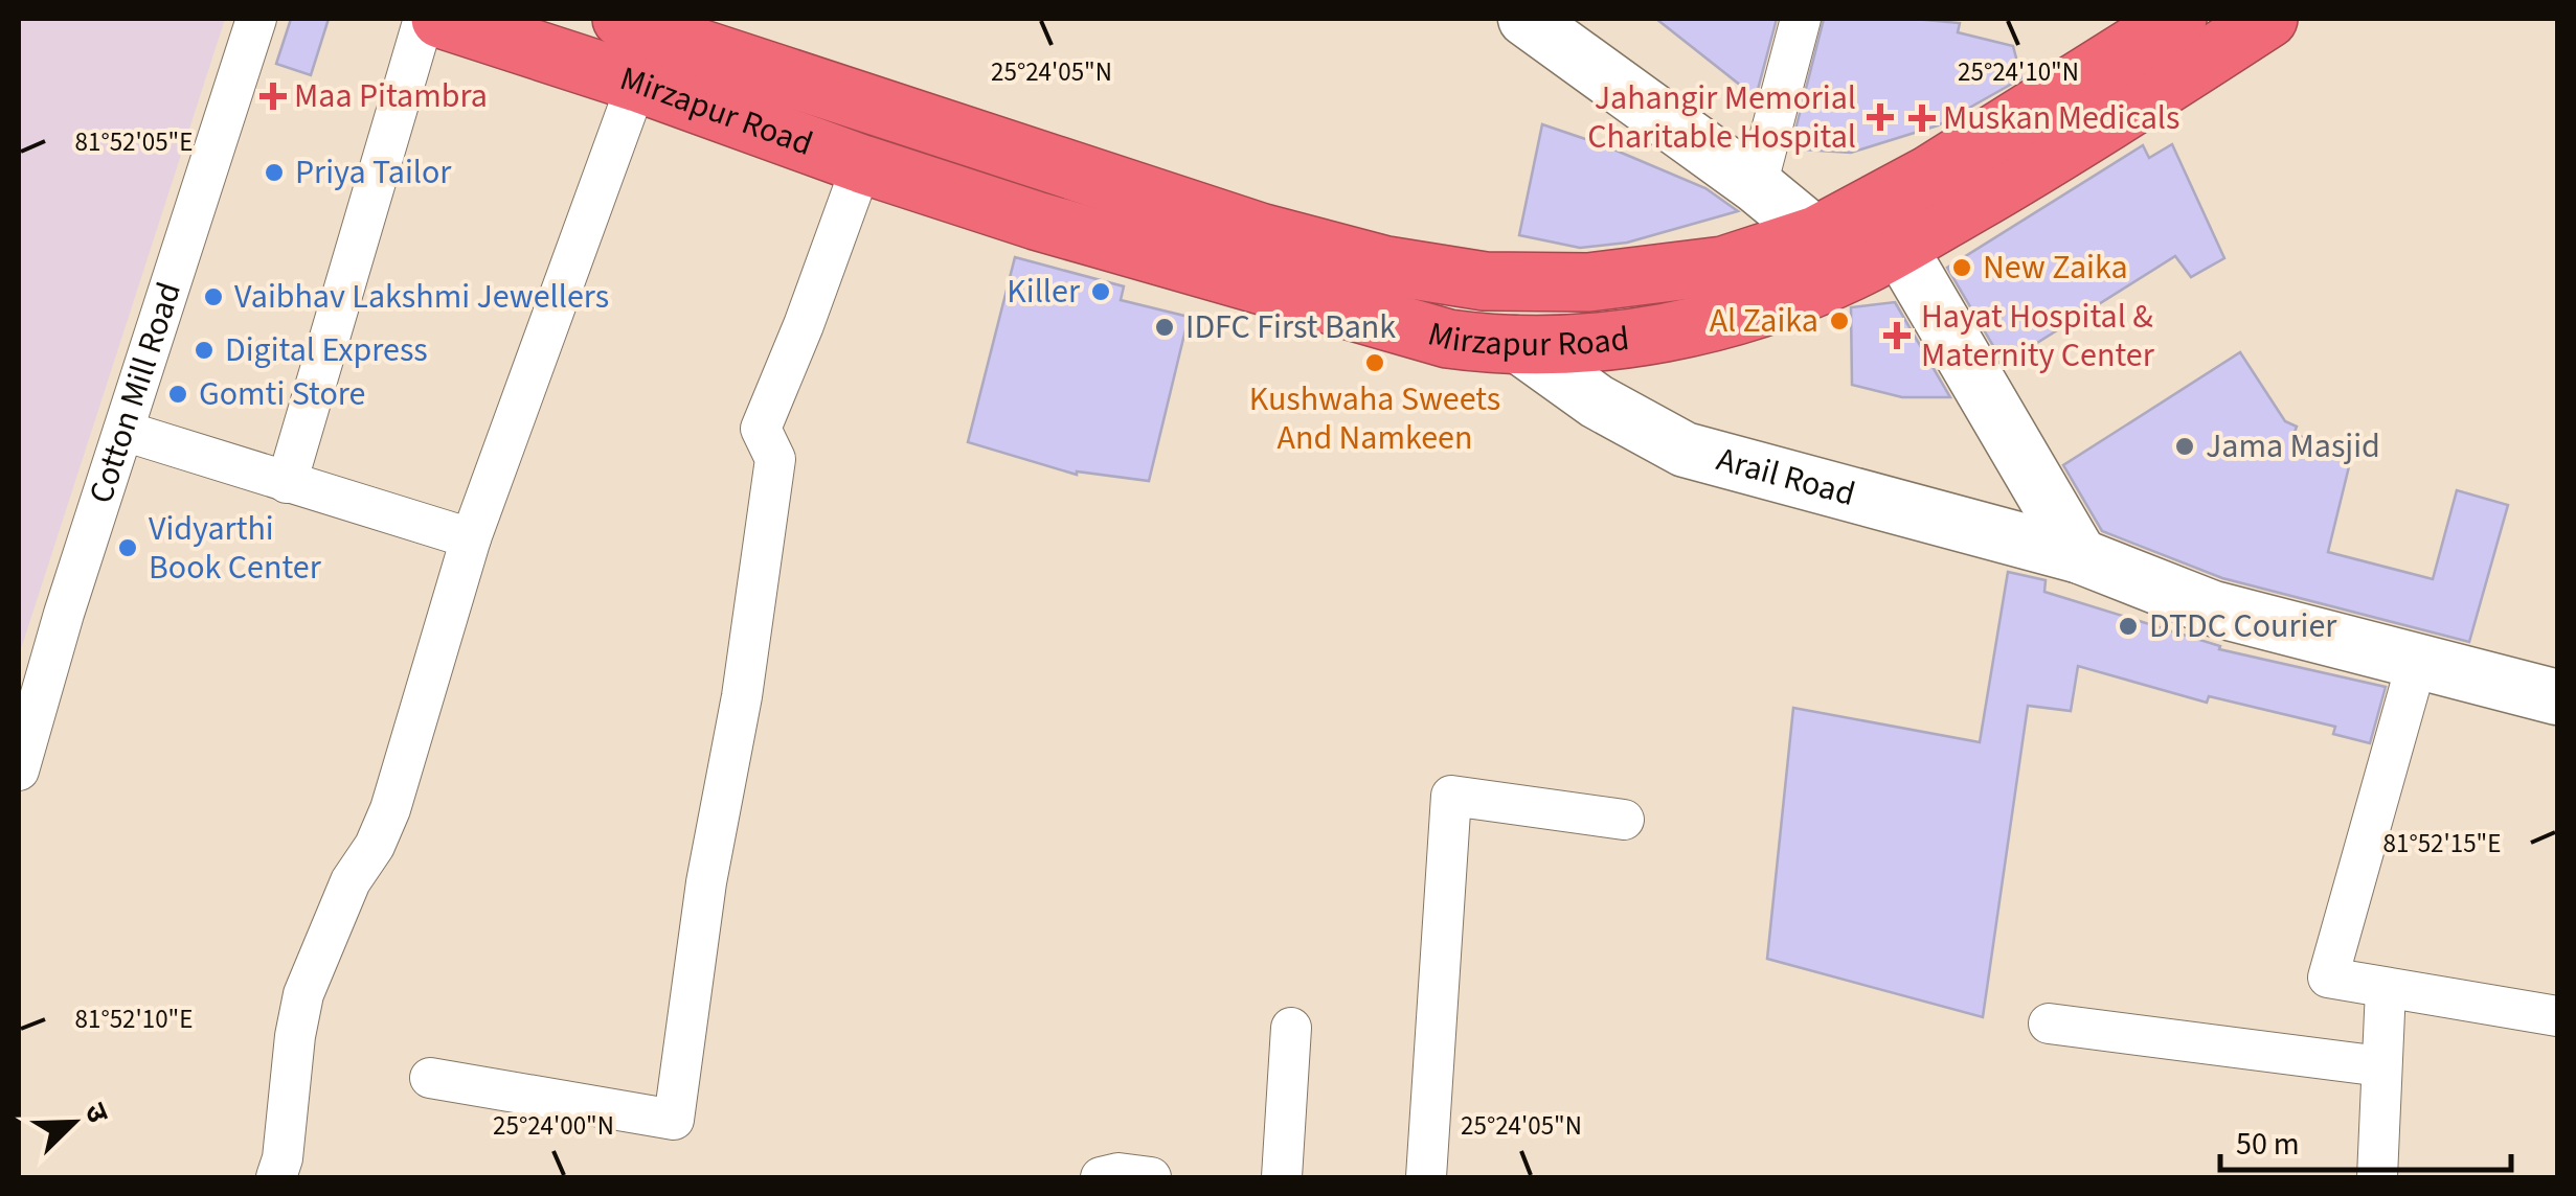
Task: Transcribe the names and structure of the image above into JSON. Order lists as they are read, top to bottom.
{
  "streets": {
    "highway": ["Mirzapur Road"],
    "main road": ["Arail Road"],
    "street": ["Cotton Mill Road"]
  },
  "crossings": [
    ["Mirzapur Road", "Arail Road"]
  ],
  "places": {
    "health": [
      "Maa Pitambra",
      "Jahangir Memorial Charitable Hospital",
      "Muskan Medicals",
      "Hayat Hospital & Maternity Center"
    ],
    "other": [
      "Priya Tailor",
      "New Zaika",
      "Killer",
      "Vaibhav Lakshmi Jewellers",
      "Al Zaika",
      "IDFC First Bank",
      "Digital Express",
      "Kushwaha Sweets And Namkeen",
      "Gomti Store",
      "Jama Masjid",
      "Vidyarthi Book Center",
      "DTDC Courier"
    ]
  },
  "scale_bar": "50 m",
  "north": "top right",
  "coordinates": [
    "25°24'05\"N",
    "25°24'10\"N",
    "81°52'05\"E",
    "81°52'15\"E",
    "81°52'10\"E",
    "25°24'00\"N"
  ]
}
